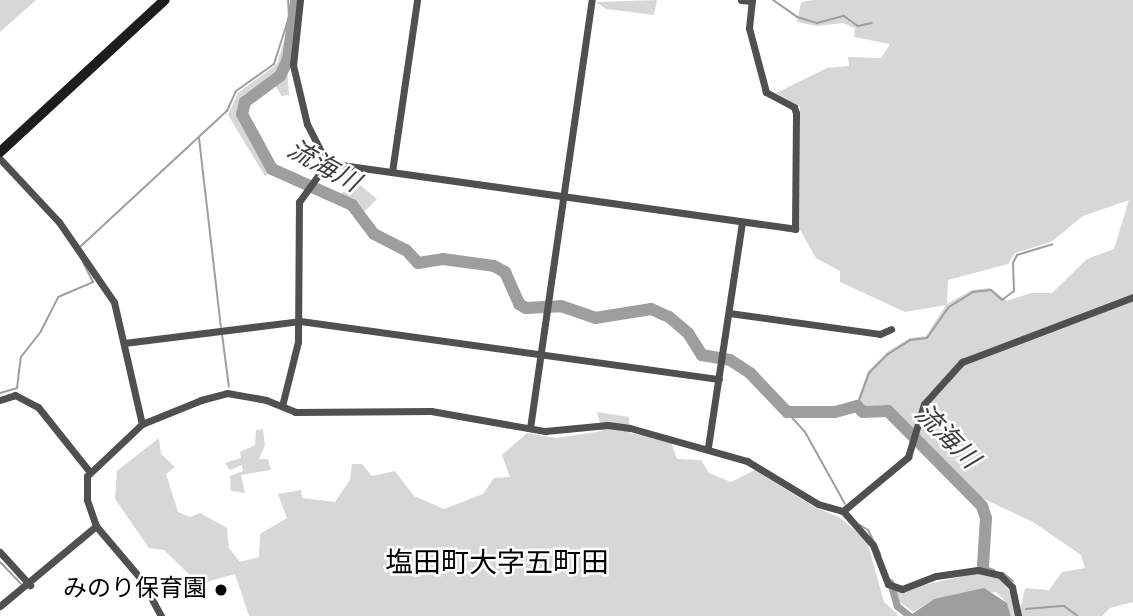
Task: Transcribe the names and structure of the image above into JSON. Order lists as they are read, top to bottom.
{
  "districts": ["塩田町大字五町田"],
  "water": ["流海川"],
  "places": ["みのり保育園"]
}
